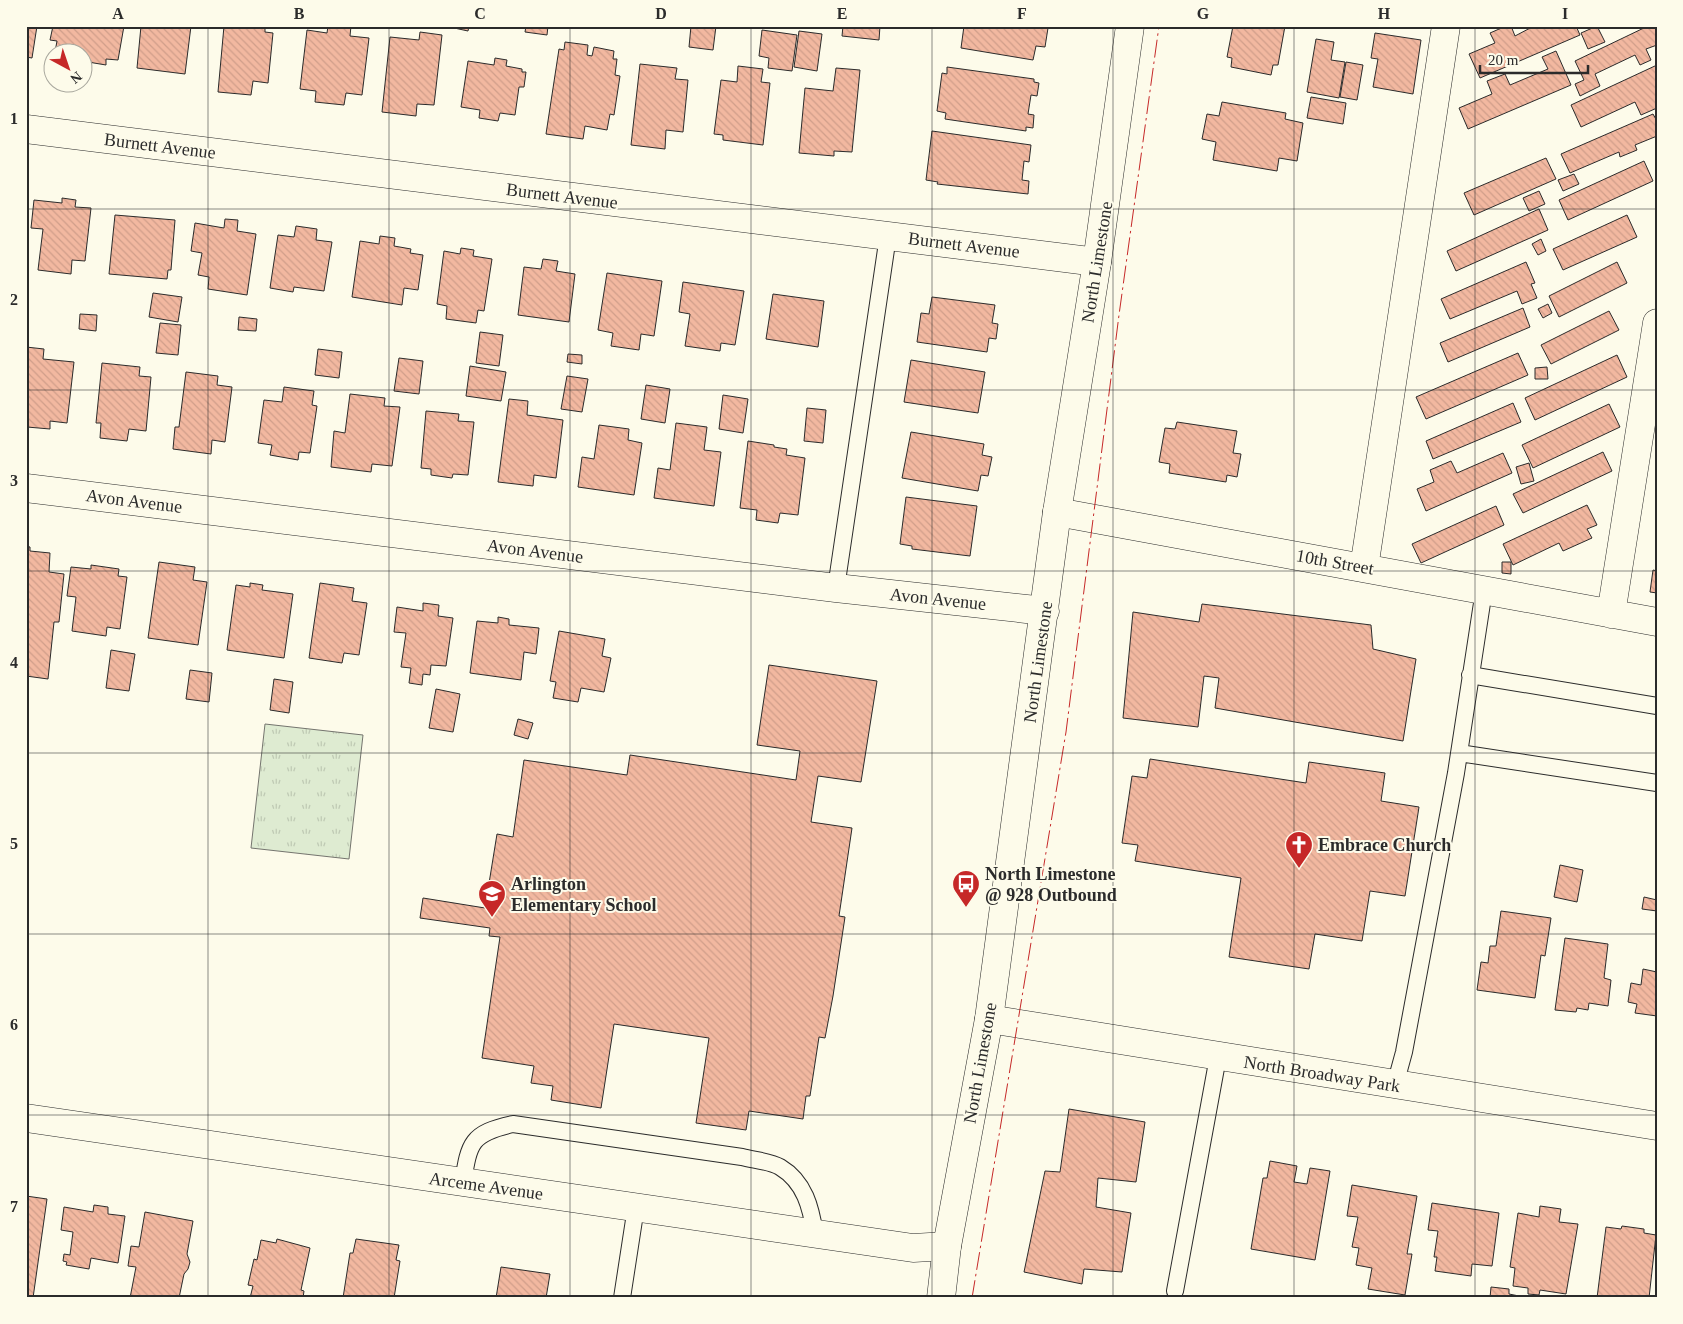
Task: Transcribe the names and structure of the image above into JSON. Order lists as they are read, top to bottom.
{
  "streets": {
    "street": [
      "Burnett Avenue",
      "North Limestone",
      "Avon Avenue",
      "10th Street",
      "North Broadway Park",
      "Arceme Avenue"
    ]
  },
  "crossings": [
    ["Burnett Avenue", "North Limestone"],
    ["North Limestone", "Avon Avenue"],
    ["North Limestone", "10th Street"],
    ["North Limestone", "North Broadway Park"],
    ["North Limestone", "Arceme Avenue"]
  ],
  "places": {
    "church": ["Embrace Church"],
    "bus stop": ["North Limestone @ 928 Outbound"],
    "school or university": ["Arlington Elementary School"]
  },
  "scale_bar": "20 m",
  "north": "bottom right",
  "grid": {
    "columns": [
      "A",
      "B",
      "C",
      "D",
      "E",
      "F",
      "G",
      "H",
      "I"
    ],
    "rows": [
      "1",
      "2",
      "3",
      "4",
      "5",
      "6",
      "7"
    ]
  }
}
